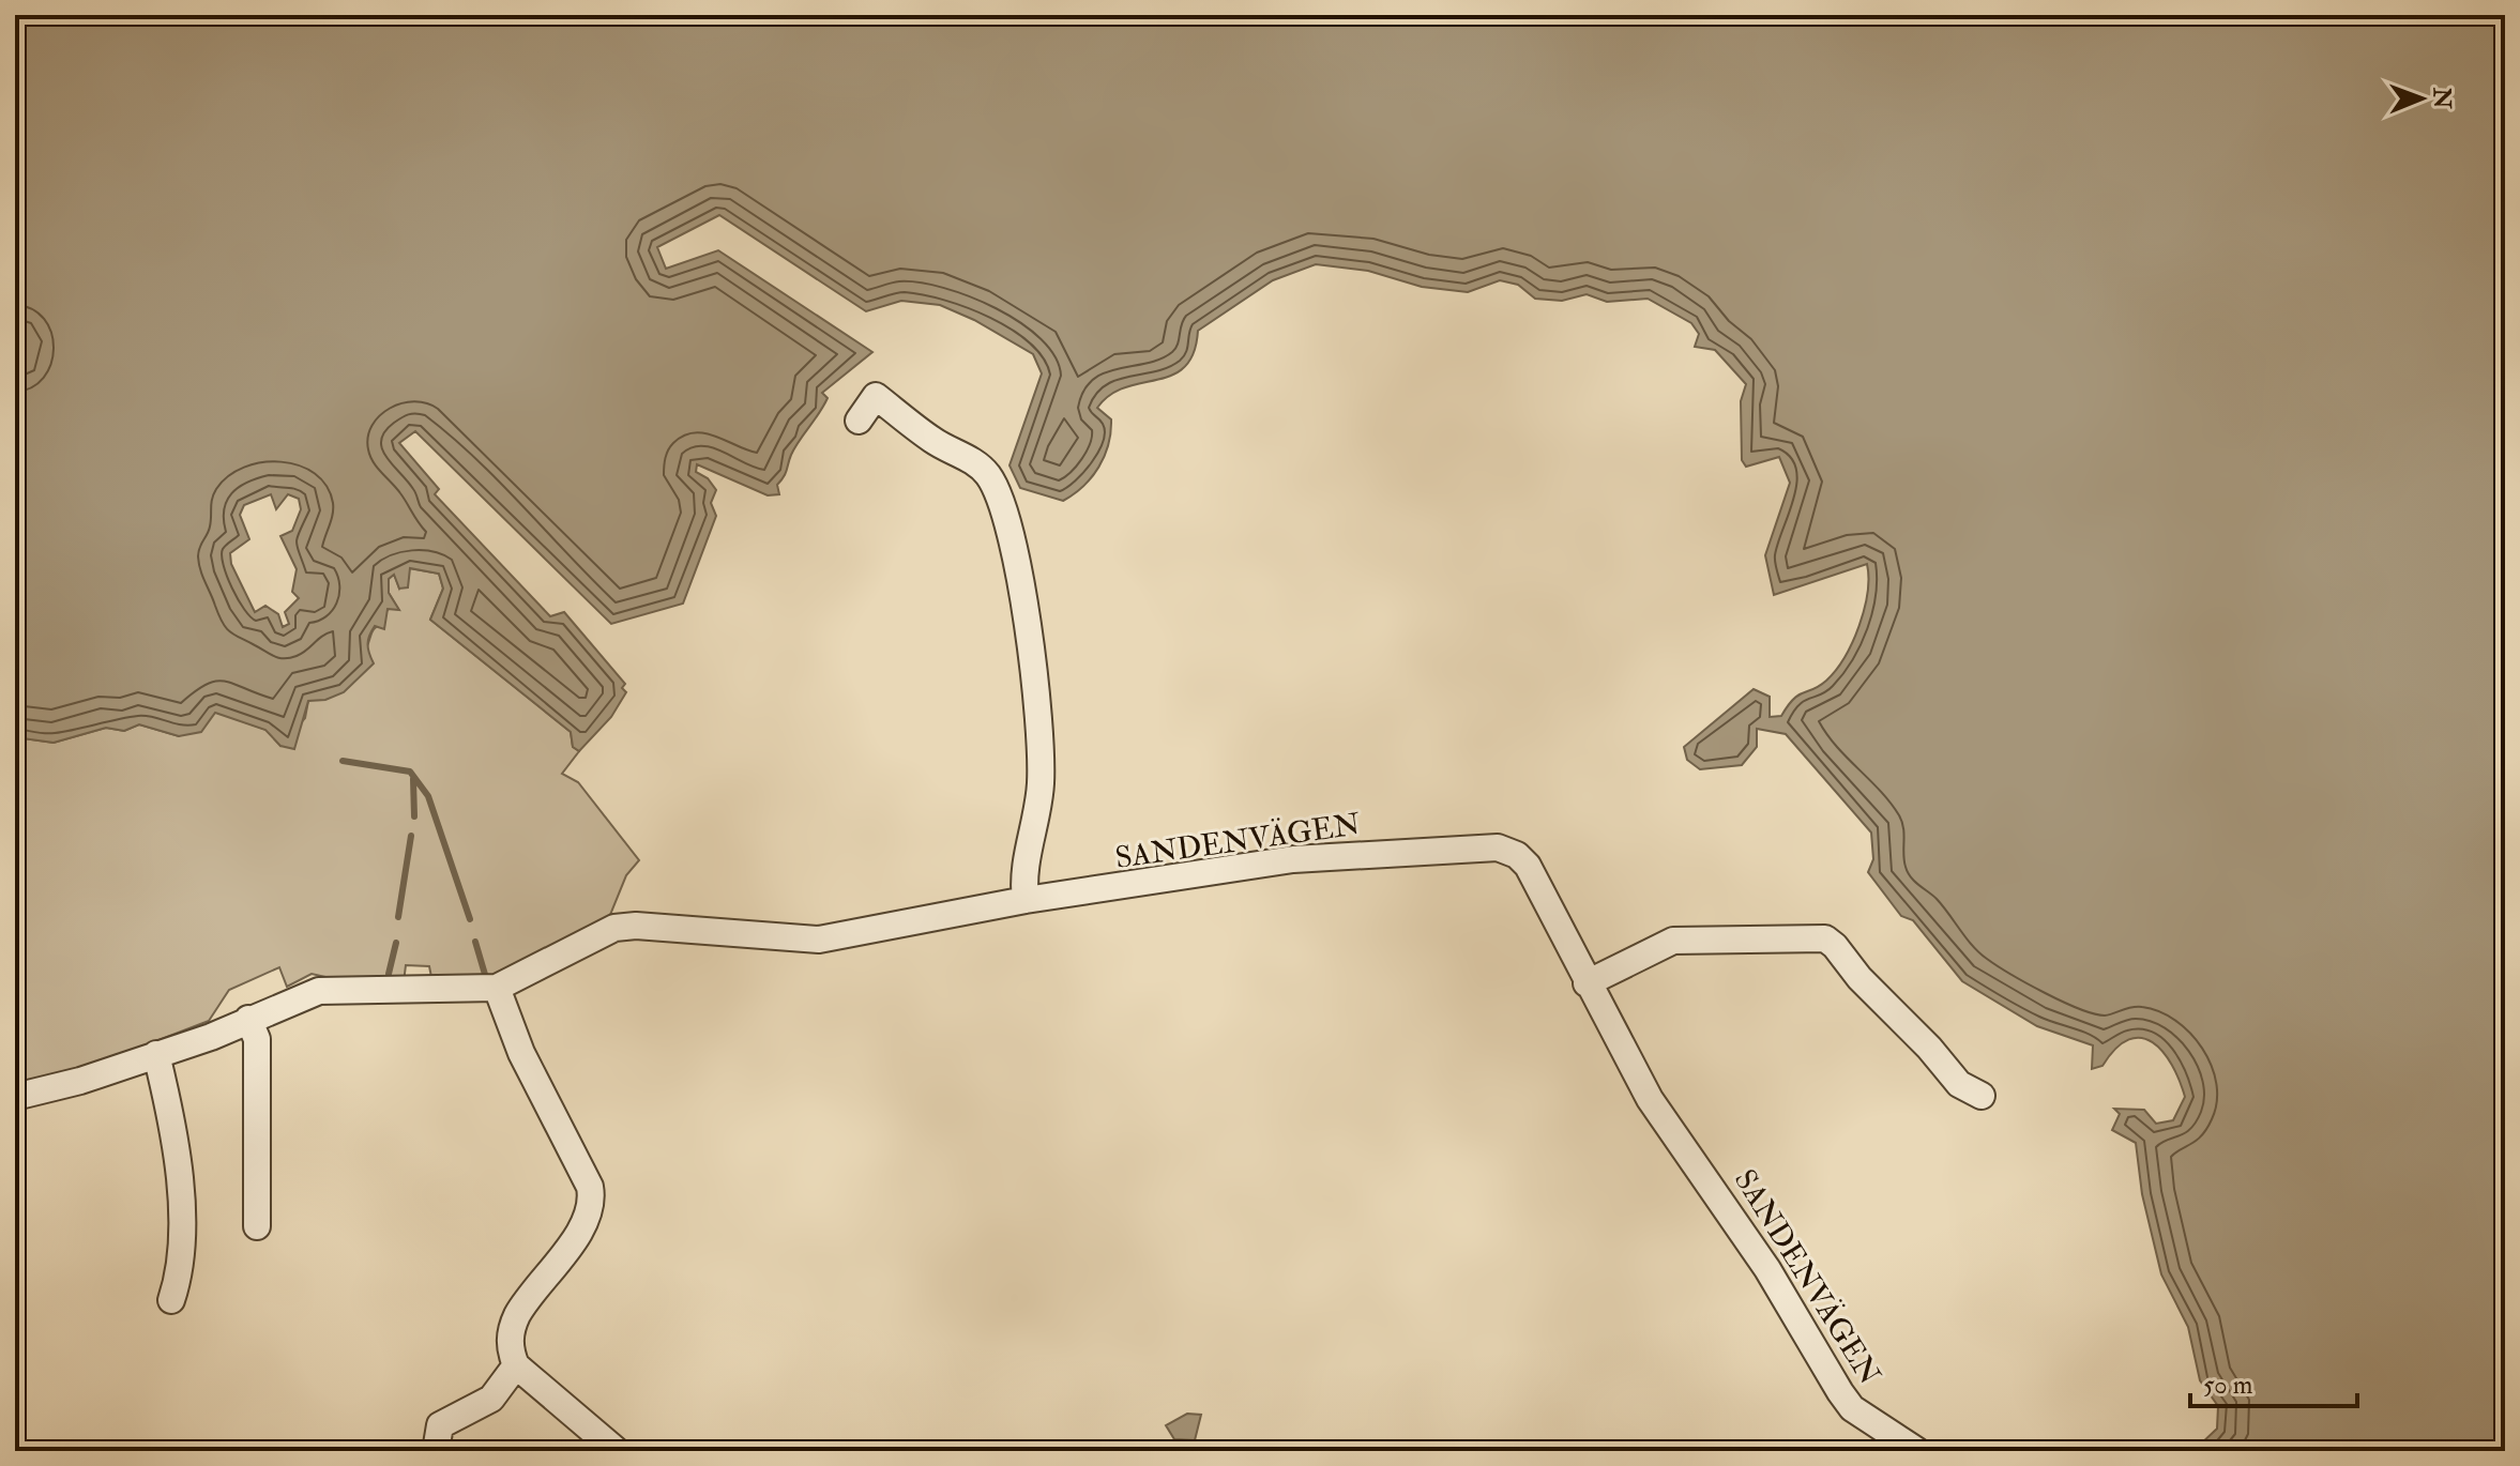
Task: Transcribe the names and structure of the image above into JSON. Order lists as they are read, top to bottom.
{
  "streets": {
    "street": ["SANDENVÄGEN"]
  },
  "scale_bar": "50 m",
  "north": "right"
}
